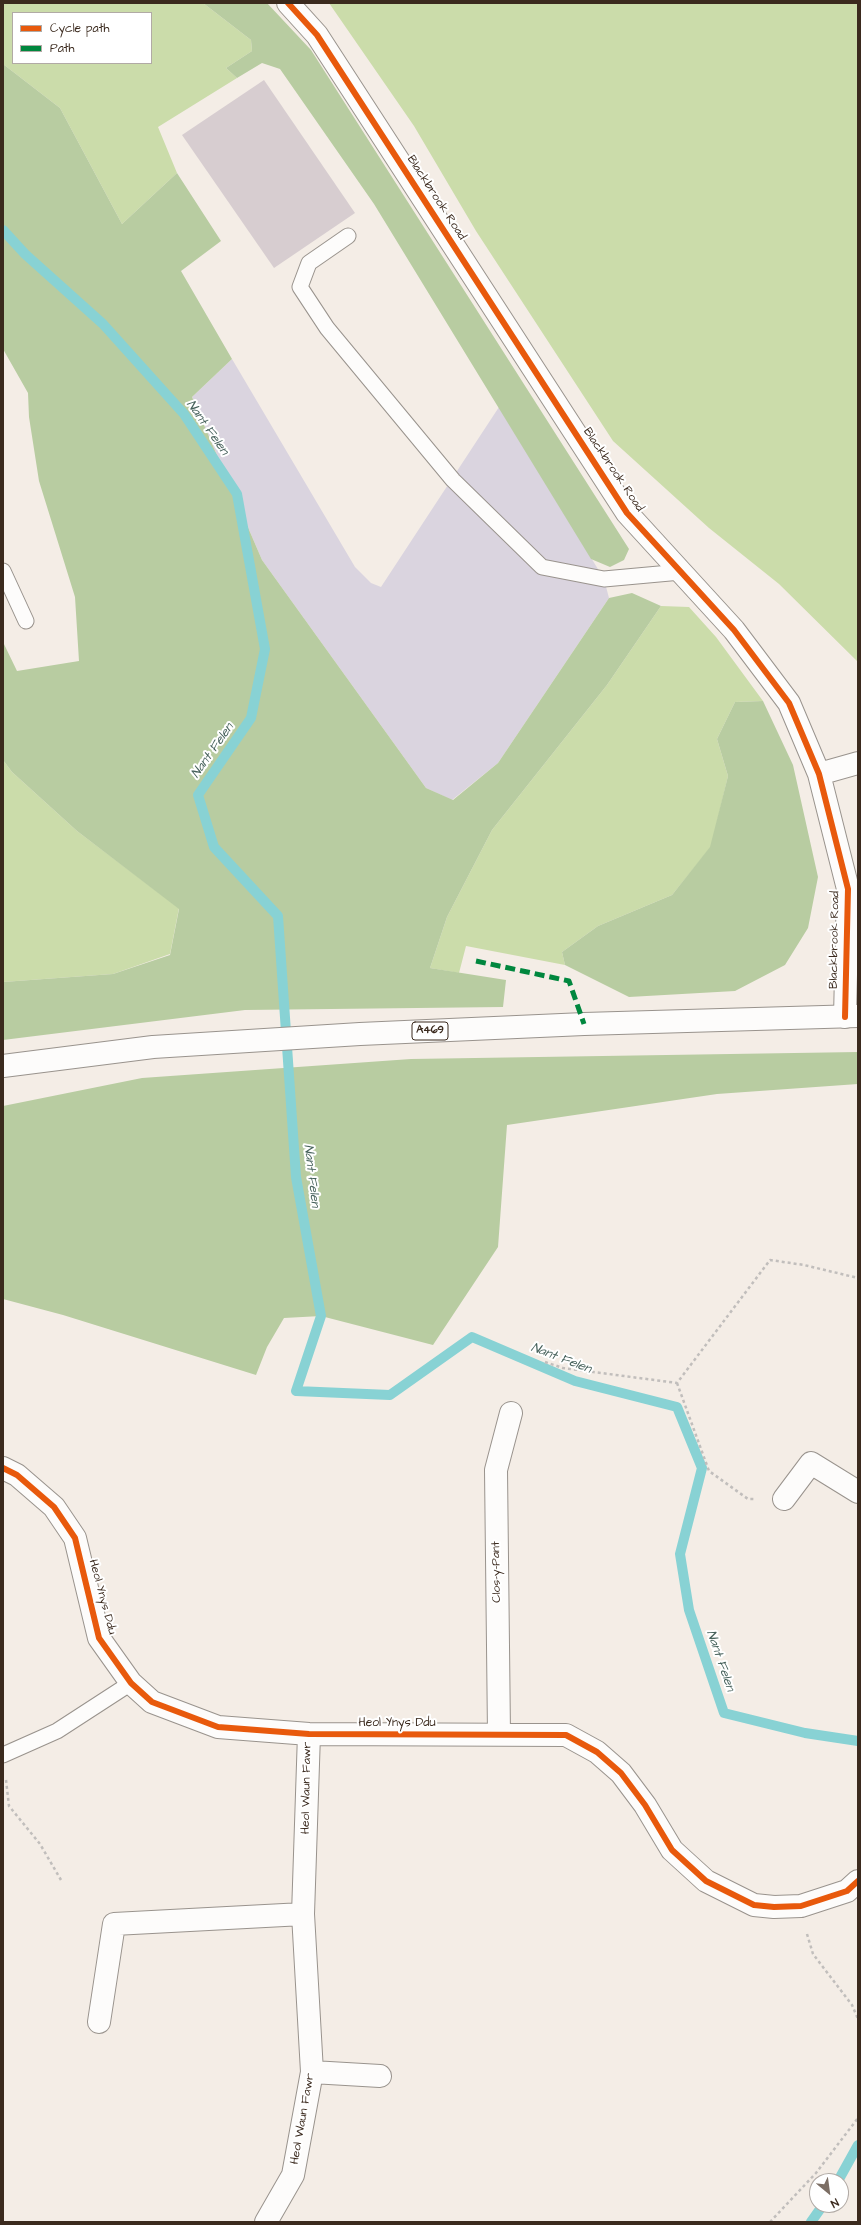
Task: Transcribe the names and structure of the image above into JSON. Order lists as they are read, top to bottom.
{
  "streets": {
    "street": [
      "Blackbrook Road",
      "A469",
      "Clos-y-Pant",
      "Heol Ynys Ddu",
      "Heol Waun Fawr"
    ]
  },
  "crossings": [
    ["Blackbrook Road", "A469"],
    ["Clos-y-Pant", "Heol Ynys Ddu"],
    ["Heol Ynys Ddu", "Heol Waun Fawr"]
  ],
  "water": ["Nant Felen"],
  "legend": ["Cycle path", "Path"],
  "north": "bottom right"
}
